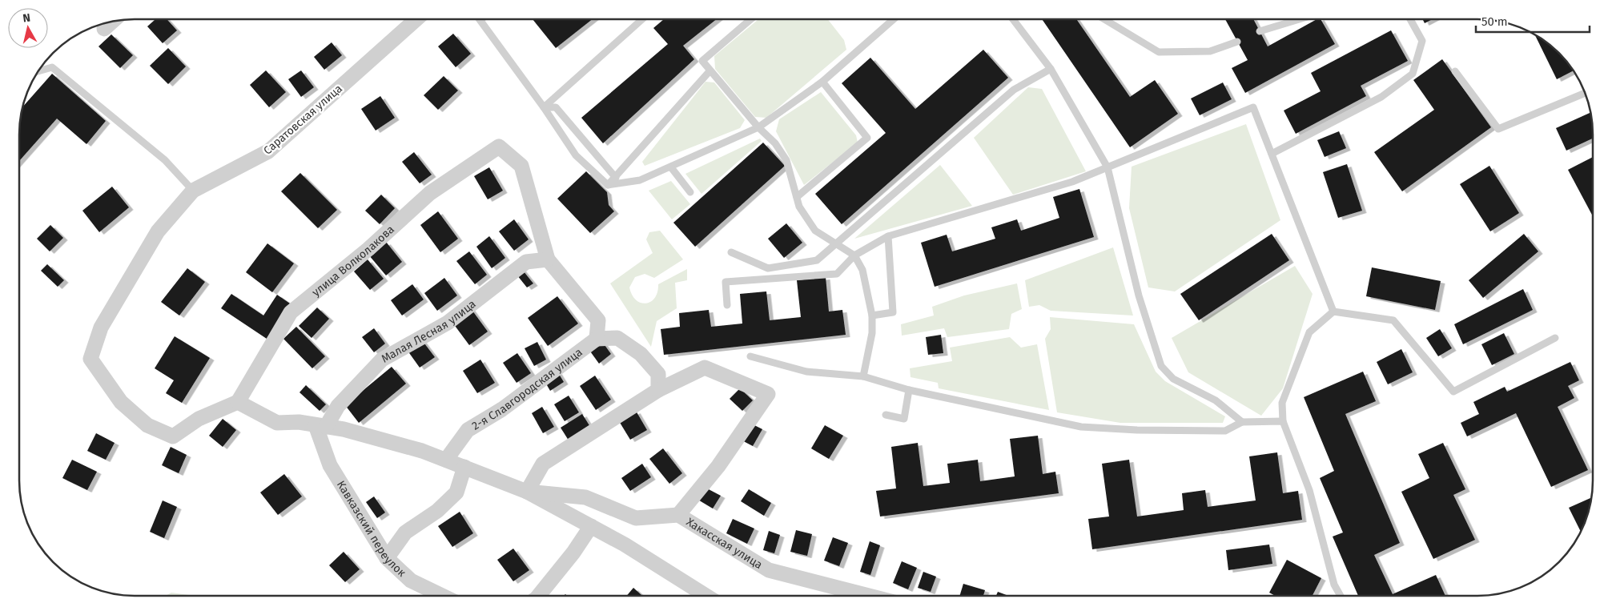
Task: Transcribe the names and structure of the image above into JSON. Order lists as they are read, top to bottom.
{
  "streets": {
    "street": [
      "Саратовская улица",
      "улица Волколакова",
      "Малая Лесная улица",
      "2-я Славгородская улица",
      "Кавказский переулок",
      "Хакасская улица"
    ]
  },
  "crossings": [
    ["Саратовская улица", "улица Волколакова"],
    ["улица Волколакова", "Малая Лесная улица"],
    ["Малая Лесная улица", "Кавказский переулок"]
  ],
  "scale_bar": "50 m",
  "north": "top"
}
